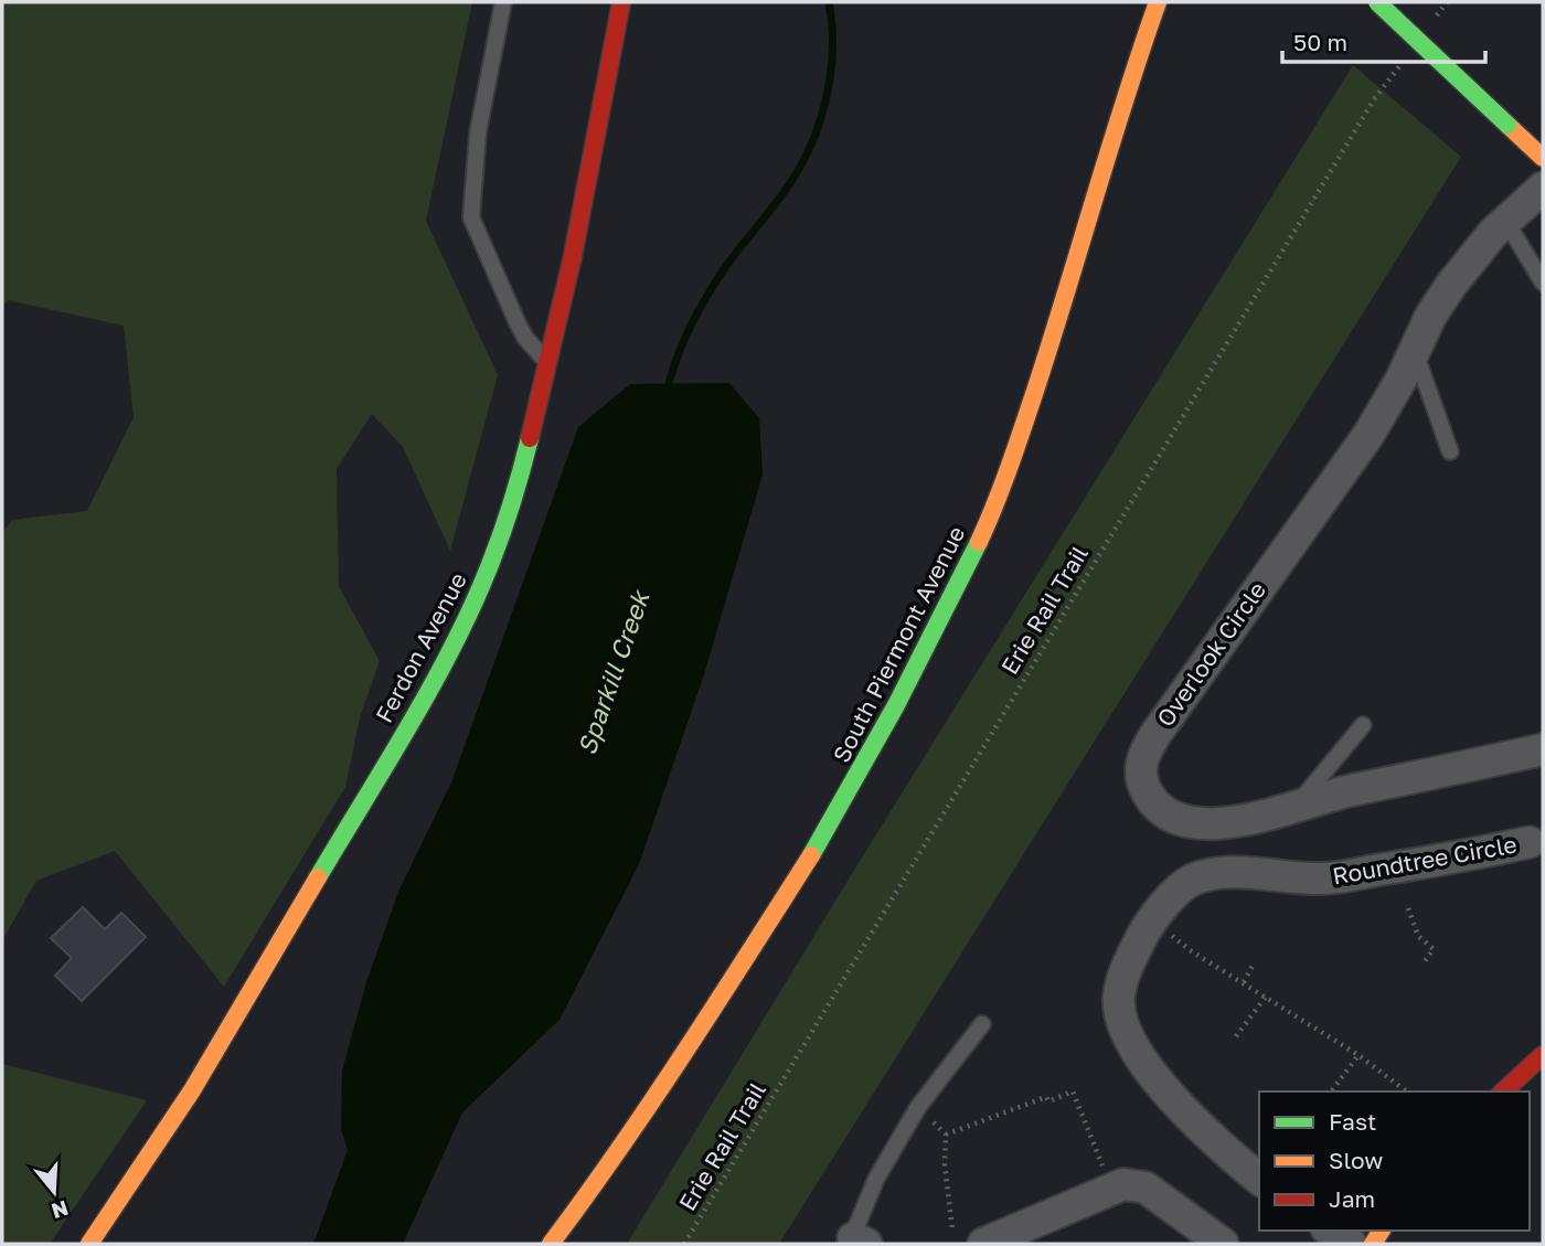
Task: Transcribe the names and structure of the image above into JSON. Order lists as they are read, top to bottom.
{
  "streets": {
    "street": [
      "South Piermont Avenue",
      "Ferdon Avenue",
      "Overlook Circle",
      "Roundtree Circle"
    ],
    "path": ["Erie Rail Trail"]
  },
  "water": ["Sparkill Creek"],
  "legend": ["Fast", "Slow", "Jam"],
  "scale_bar": "50 m",
  "north": "bottom"
}
